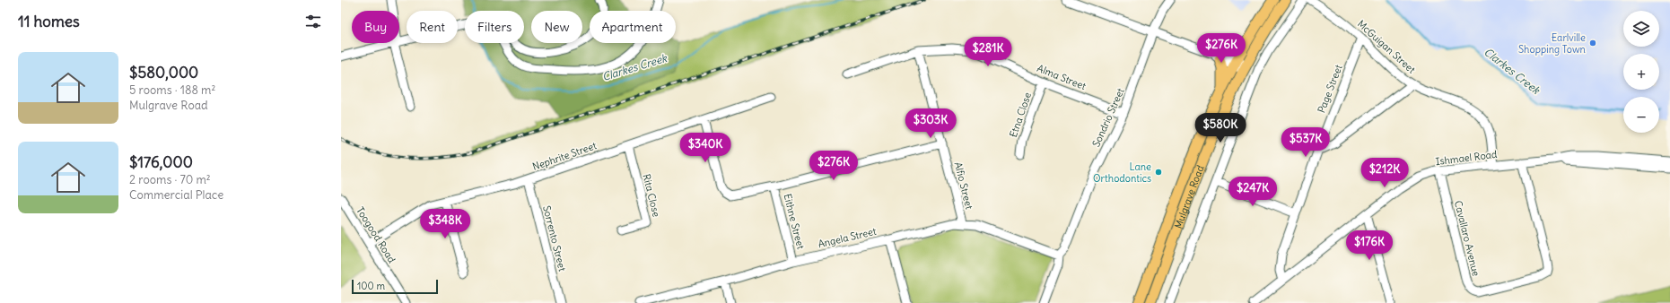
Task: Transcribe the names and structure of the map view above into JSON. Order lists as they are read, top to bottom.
{
  "streets": {
    "main road": ["Mulgrave Road"],
    "street": [
      "McGuigan Street",
      "Alma Street",
      "Page Street",
      "Etna Close",
      "Sondrio Street",
      "Nephrite Street",
      "Ishmael Road",
      "Alfio Street",
      "Rita Close",
      "Eithne Street",
      "Toogood Road",
      "Angela Street",
      "Sorrento Street",
      "Cavallaro Avenue"
    ]
  },
  "crossings": [
    ["McGuigan Street", "Page Street"],
    ["McGuigan Street", "Ishmael Road"],
    ["Alma Street", "Etna Close"],
    ["Alma Street", "Sondrio Street"],
    ["Alma Street", "Alfio Street"],
    ["Page Street", "Ishmael Road"],
    ["Sondrio Street", "Angela Street"],
    ["Nephrite Street", "Rita Close"],
    ["Nephrite Street", "Toogood Road"],
    ["Nephrite Street", "Sorrento Street"],
    ["Ishmael Road", "Cavallaro Avenue"],
    ["Alfio Street", "Angela Street"],
    ["Eithne Street", "Angela Street"]
  ],
  "water": ["Clarkes Creek"],
  "places": ["Earlville Shopping Town", "Lane Orthodontics"],
  "scale_bar": "100 m",
  "page": {
    "heading": "11 homes",
    "map_buttons": ["+", "−"],
    "chip": [
      "Buy",
      "Rent",
      "Filters",
      "New",
      "Apartment"
    ],
    "price": [
      "$276K",
      "$281K",
      "$303K",
      "$580K",
      "$537K",
      "$340K",
      "$276K",
      "$212K",
      "$247K",
      "$348K",
      "$176K"
    ],
    "list": [
      {
        "name": "$580,000",
        "note": "5 rooms · 188 m² · Mulgrave Road"
      },
      {
        "name": "$176,000",
        "note": "2 rooms · 70 m² · Commercial Place"
      }
    ],
    "scale": "100 m"
  }
}
